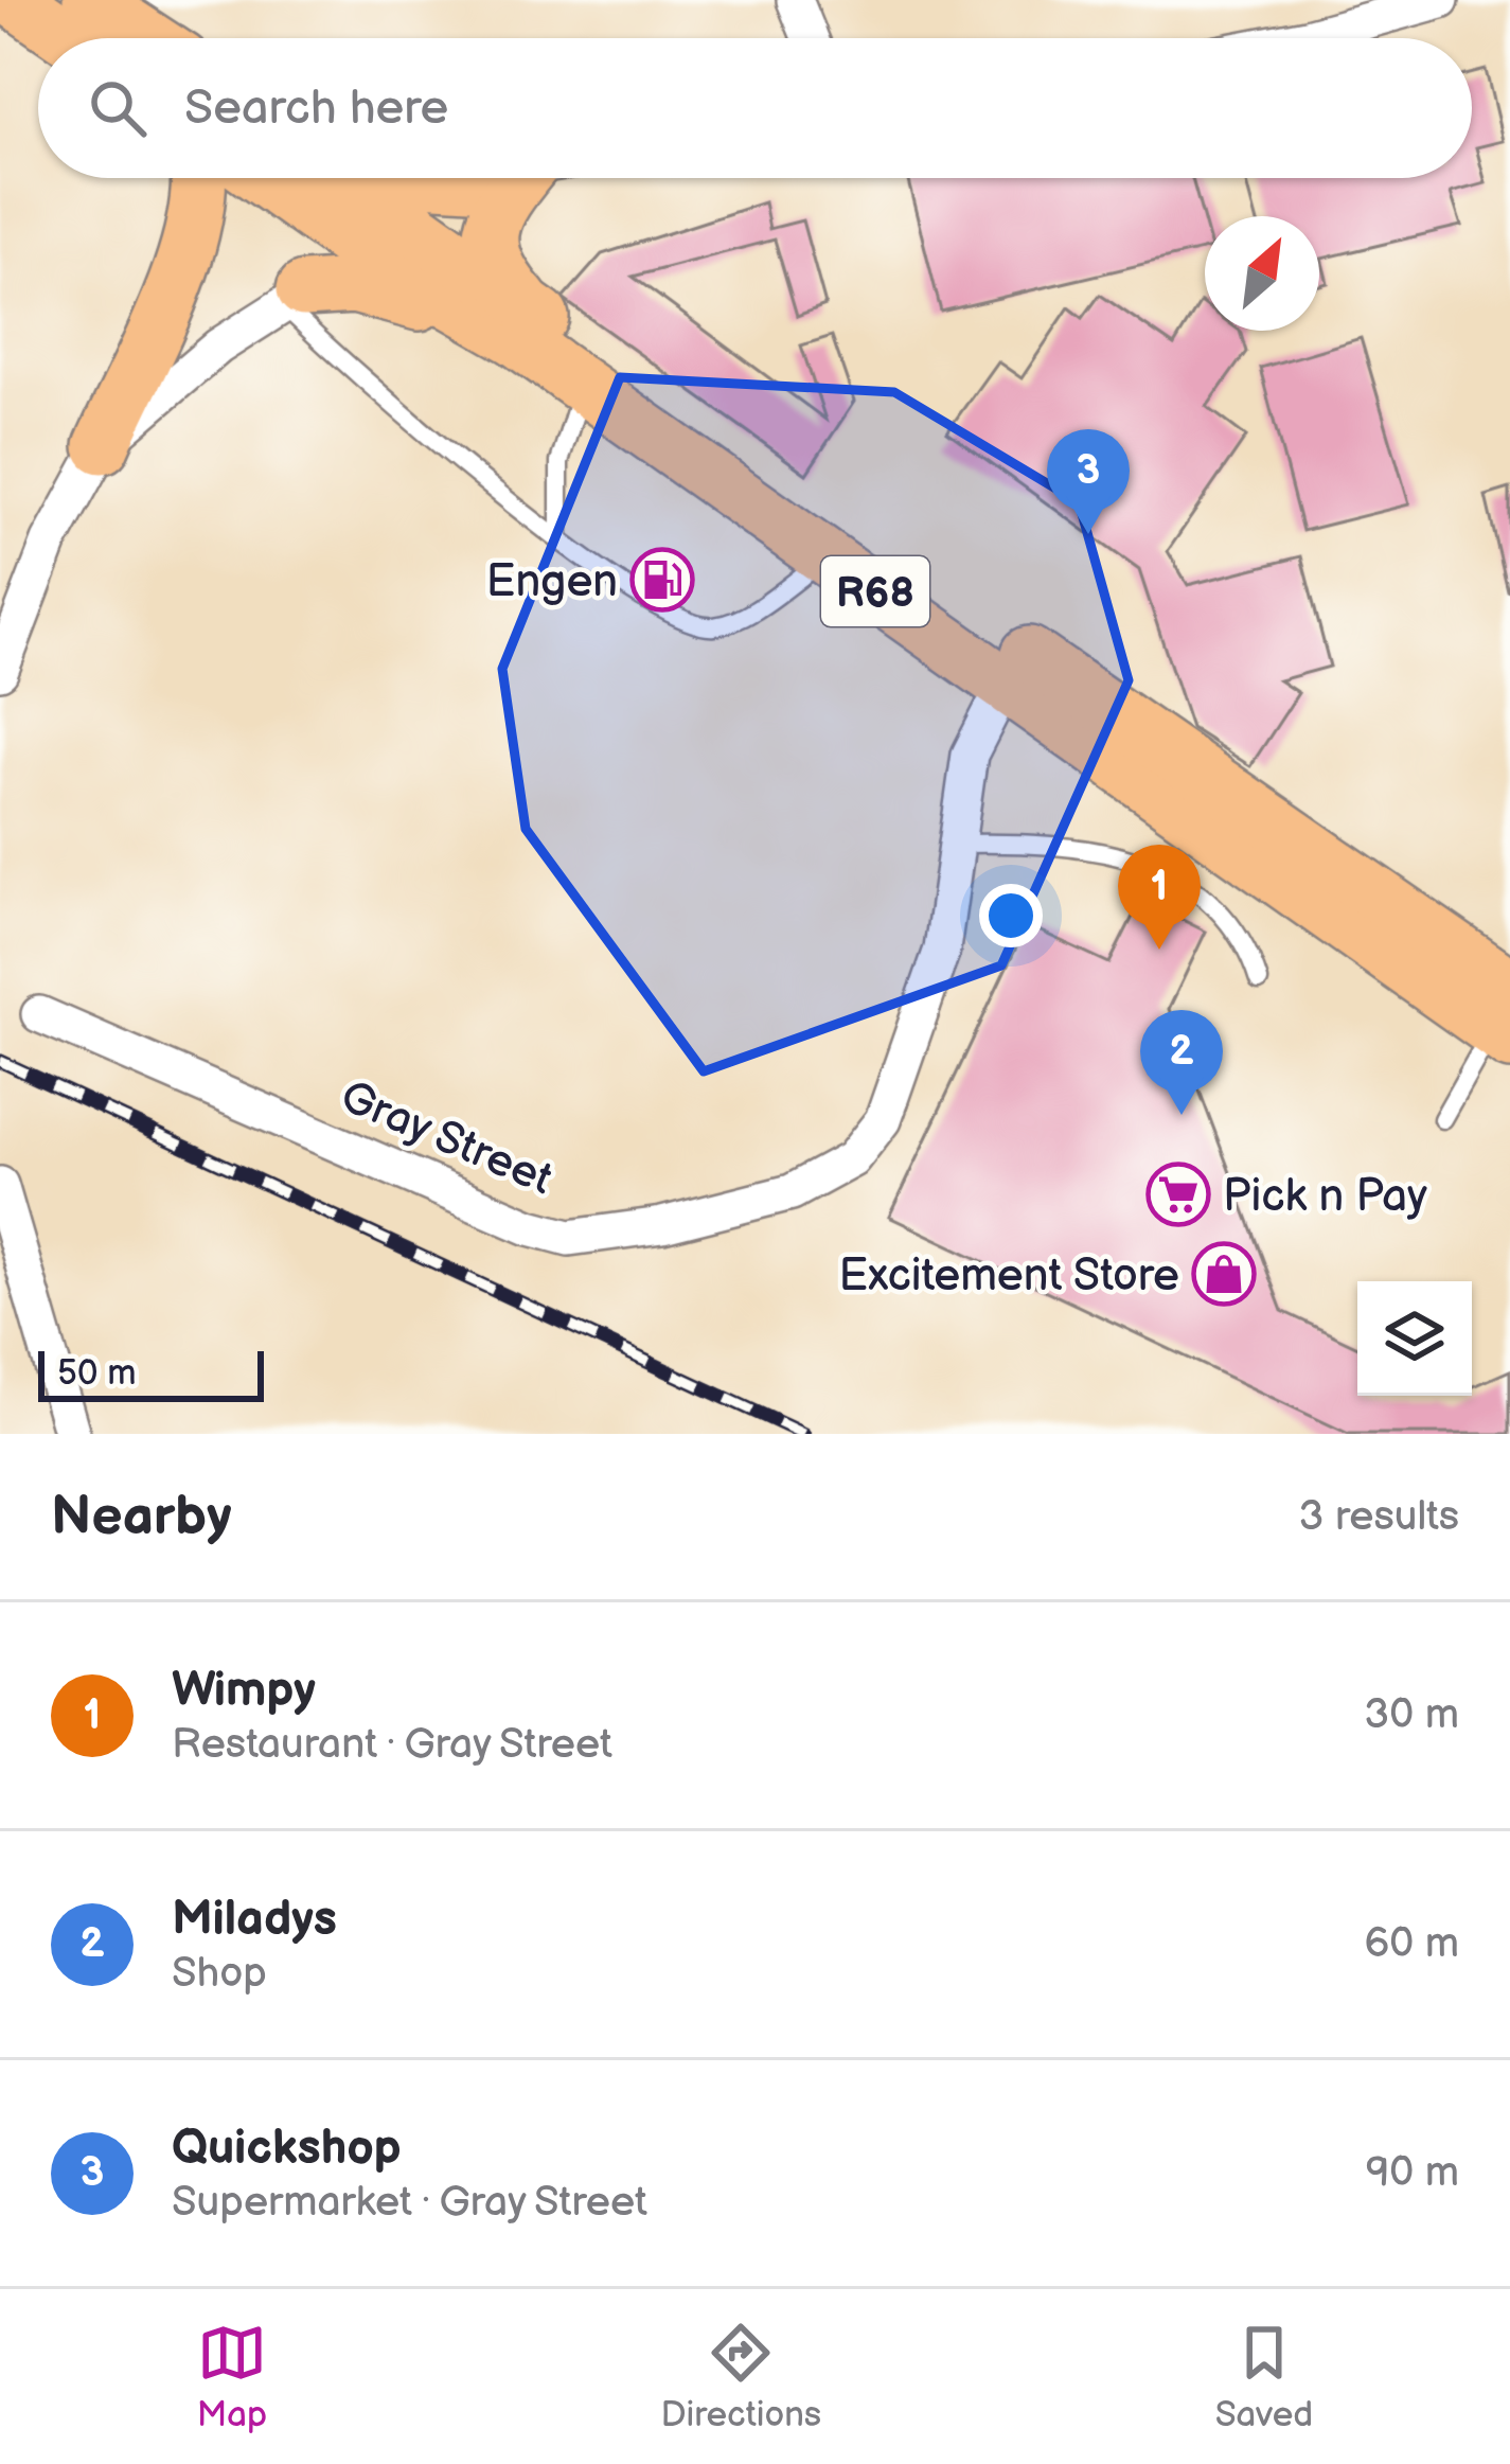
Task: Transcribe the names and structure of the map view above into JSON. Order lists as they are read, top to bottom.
{
  "streets": {
    "main road": ["R68"],
    "street": ["Gray Street"]
  },
  "crossings": [
    ["R68", "Gray Street"]
  ],
  "places": {
    "fuel station": ["Engen"],
    "supermarket": ["Pick n Pay"],
    "shop": ["Excitement Store"]
  },
  "scale_bar": "50 m",
  "north": "top right",
  "page": {
    "search": "Search here",
    "pins": ["3", "1", "2"],
    "scale": "50 m",
    "heading": ["Nearby", "3 results"],
    "list": [
      {
        "mark": "1",
        "name": "Wimpy",
        "note": "Restaurant · Gray Street",
        "value": "30 m"
      },
      {
        "mark": "2",
        "name": "Miladys",
        "note": "Shop",
        "value": "60 m"
      },
      {
        "mark": "3",
        "name": "Quickshop",
        "note": "Supermarket · Gray Street",
        "value": "90 m"
      }
    ],
    "nav": ["Map", "Directions", "Saved"]
  }
}
